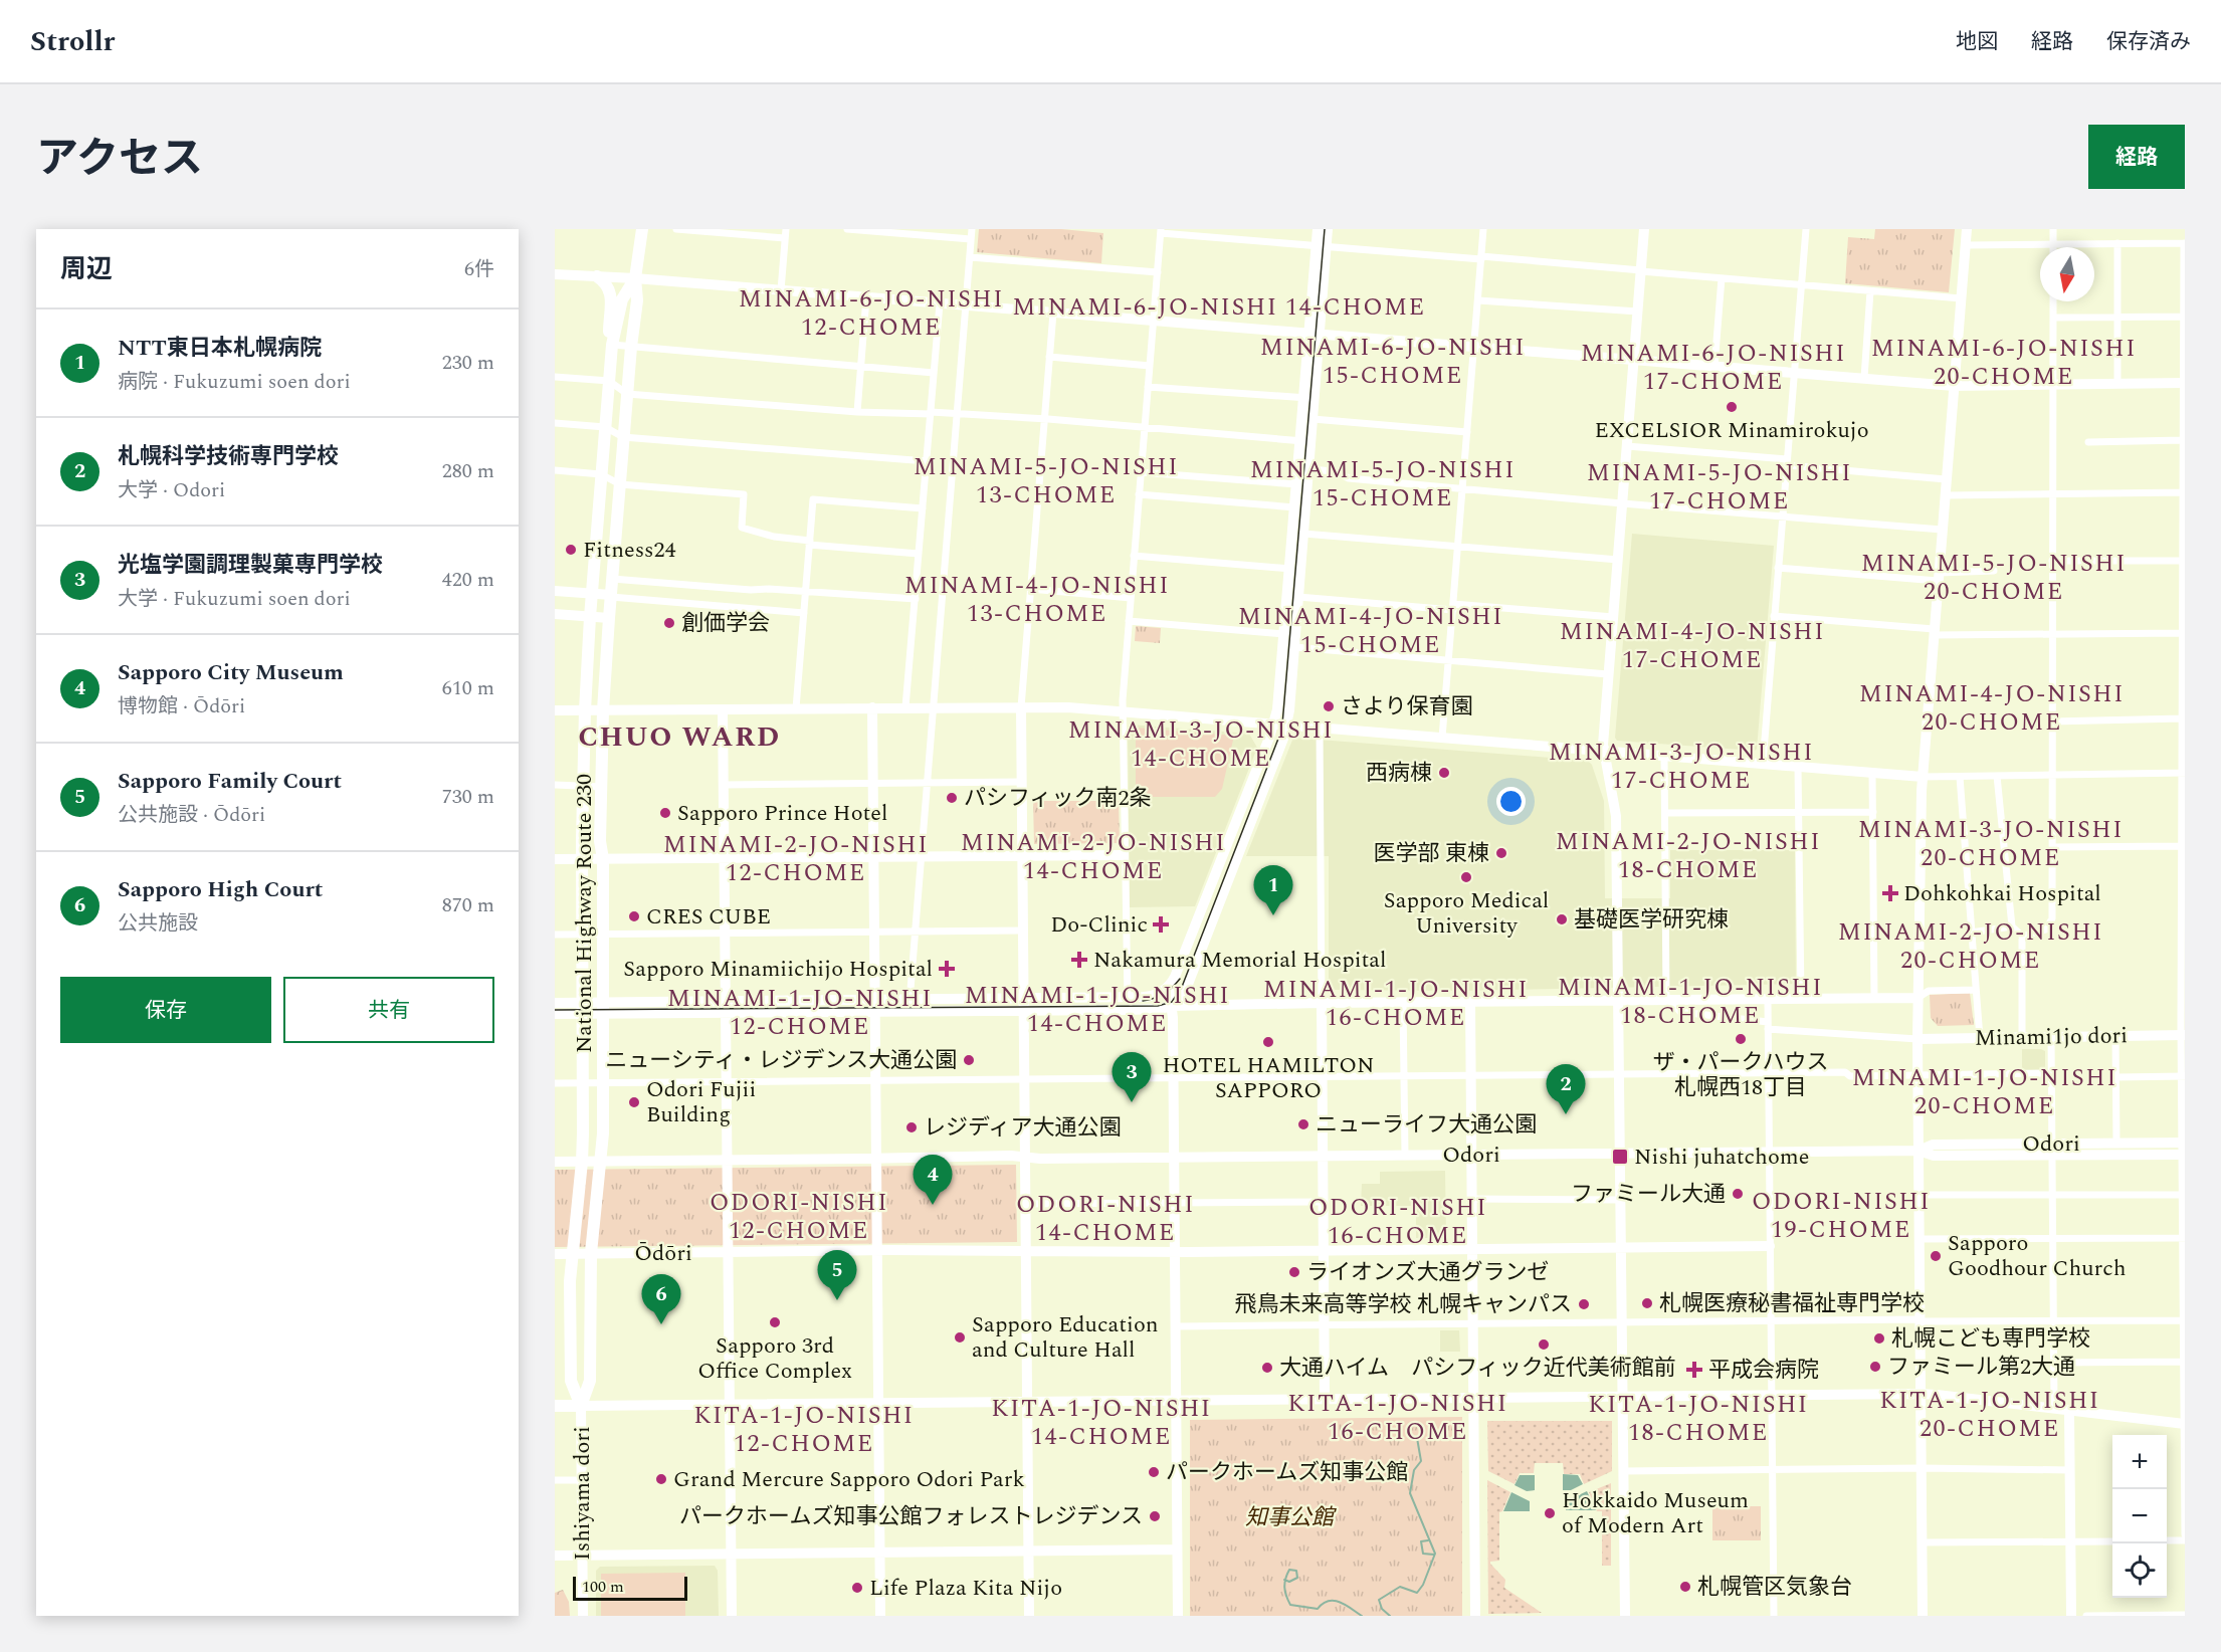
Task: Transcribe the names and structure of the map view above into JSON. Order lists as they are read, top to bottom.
{
  "streets": {
    "highway": ["National Highway Route 230"],
    "street": [
      "Minami1jo dori",
      "Odori",
      "Ōdōri",
      "Ishiyama dori"
    ]
  },
  "crossings": [
    ["National Highway Route 230", "Ōdōri"],
    ["National Highway Route 230", "Ishiyama dori"]
  ],
  "districts": [
    "MINAMI-6-JO-NISHI 12-CHOME",
    "MINAMI-6-JO-NISHI 14-CHOME",
    "MINAMI-6-JO-NISHI 15-CHOME",
    "MINAMI-6-JO-NISHI 20-CHOME",
    "MINAMI-6-JO-NISHI 17-CHOME",
    "MINAMI-5-JO-NISHI 13-CHOME",
    "MINAMI-5-JO-NISHI 15-CHOME",
    "MINAMI-5-JO-NISHI 17-CHOME",
    "MINAMI-5-JO-NISHI 20-CHOME",
    "MINAMI-4-JO-NISHI 13-CHOME",
    "MINAMI-4-JO-NISHI 15-CHOME",
    "MINAMI-4-JO-NISHI 17-CHOME",
    "MINAMI-4-JO-NISHI 20-CHOME",
    "MINAMI-3-JO-NISHI 14-CHOME",
    "CHUO WARD",
    "MINAMI-3-JO-NISHI 17-CHOME",
    "MINAMI-3-JO-NISHI 20-CHOME",
    "MINAMI-2-JO-NISHI 18-CHOME",
    "MINAMI-2-JO-NISHI 14-CHOME",
    "MINAMI-2-JO-NISHI 12-CHOME",
    "MINAMI-2-JO-NISHI 20-CHOME",
    "MINAMI-1-JO-NISHI 18-CHOME",
    "MINAMI-1-JO-NISHI 16-CHOME",
    "MINAMI-1-JO-NISHI 14-CHOME",
    "MINAMI-1-JO-NISHI 12-CHOME",
    "MINAMI-1-JO-NISHI 20-CHOME",
    "ODORI-NISHI 19-CHOME",
    "ODORI-NISHI 12-CHOME",
    "ODORI-NISHI 14-CHOME",
    "ODORI-NISHI 16-CHOME",
    "KITA-1-JO-NISHI 20-CHOME",
    "KITA-1-JO-NISHI 16-CHOME",
    "KITA-1-JO-NISHI 18-CHOME",
    "KITA-1-JO-NISHI 14-CHOME",
    "KITA-1-JO-NISHI 12-CHOME"
  ],
  "parks": ["知事公館"],
  "places": {
    "other": [
      "EXCELSIOR Minamirokujo",
      "Fitness24",
      "創価学会",
      "さより保育園",
      "西病棟",
      "パシフィック南2条",
      "Sapporo Prince Hotel",
      "医学部 東棟",
      "Sapporo Medical University",
      "CRES CUBE",
      "基礎医学研究棟",
      "ザ・パークハウス 札幌西18丁目",
      "HOTEL HAMILTON SAPPORO",
      "ニューシティ・レジデンス大通公園",
      "Odori Fujii Building",
      "ニューライフ大通公園",
      "レジディア大通公園",
      "ファミール大通",
      "Sapporo Goodhour Church",
      "ライオンズ大通グランゼ",
      "札幌医療秘書福祉専門学校",
      "飛鳥未来高等学校 札幌キャンパス",
      "Sapporo 3rd Office Complex",
      "Sapporo Education and Culture Hall",
      "札幌こども専門学校",
      "パシフィック近代美術館前",
      "ファミール第2大通",
      "大通ハイム",
      "パークホームズ知事公館",
      "Grand Mercure Sapporo Odori Park",
      "Hokkaido Museum of Modern Art",
      "パークホームズ知事公館フォレストレジデンス",
      "札幌管区気象台",
      "Life Plaza Kita Nijo"
    ],
    "health": [
      "Dohkohkai Hospital",
      "Do-Clinic",
      "Nakamura Memorial Hospital",
      "Sapporo Minamiichijo Hospital",
      "平成会病院"
    ],
    "transit": ["Nishi juhatchome"]
  },
  "scale_bar": "100 m",
  "north": "bottom",
  "page": {
    "header": "Strollr",
    "nav": ["地図", "経路", "保存済み"],
    "title": "アクセス",
    "buttons": [
      "経路",
      ["保存", "共有"]
    ],
    "heading": ["周辺", "6件"],
    "list": [
      {
        "mark": "1",
        "name": "NTT東日本札幌病院",
        "note": "病院 · Fukuzumi soen dori",
        "value": "230 m"
      },
      {
        "mark": "2",
        "name": "札幌科学技術専門学校",
        "note": "大学 · Odori",
        "value": "280 m"
      },
      {
        "mark": "3",
        "name": "光塩学園調理製菓専門学校",
        "note": "大学 · Fukuzumi soen dori",
        "value": "420 m"
      },
      {
        "mark": "4",
        "name": "Sapporo City Museum",
        "note": "博物館 · Ōdōri",
        "value": "610 m"
      },
      {
        "mark": "5",
        "name": "Sapporo Family Court",
        "note": "公共施設 · Ōdōri",
        "value": "730 m"
      },
      {
        "mark": "6",
        "name": "Sapporo High Court",
        "note": "公共施設",
        "value": "870 m"
      }
    ],
    "pins": [
      "1",
      "3",
      "2",
      "4",
      "5",
      "6"
    ],
    "map_buttons": ["+", "−"],
    "scale": "100 m"
  }
}
